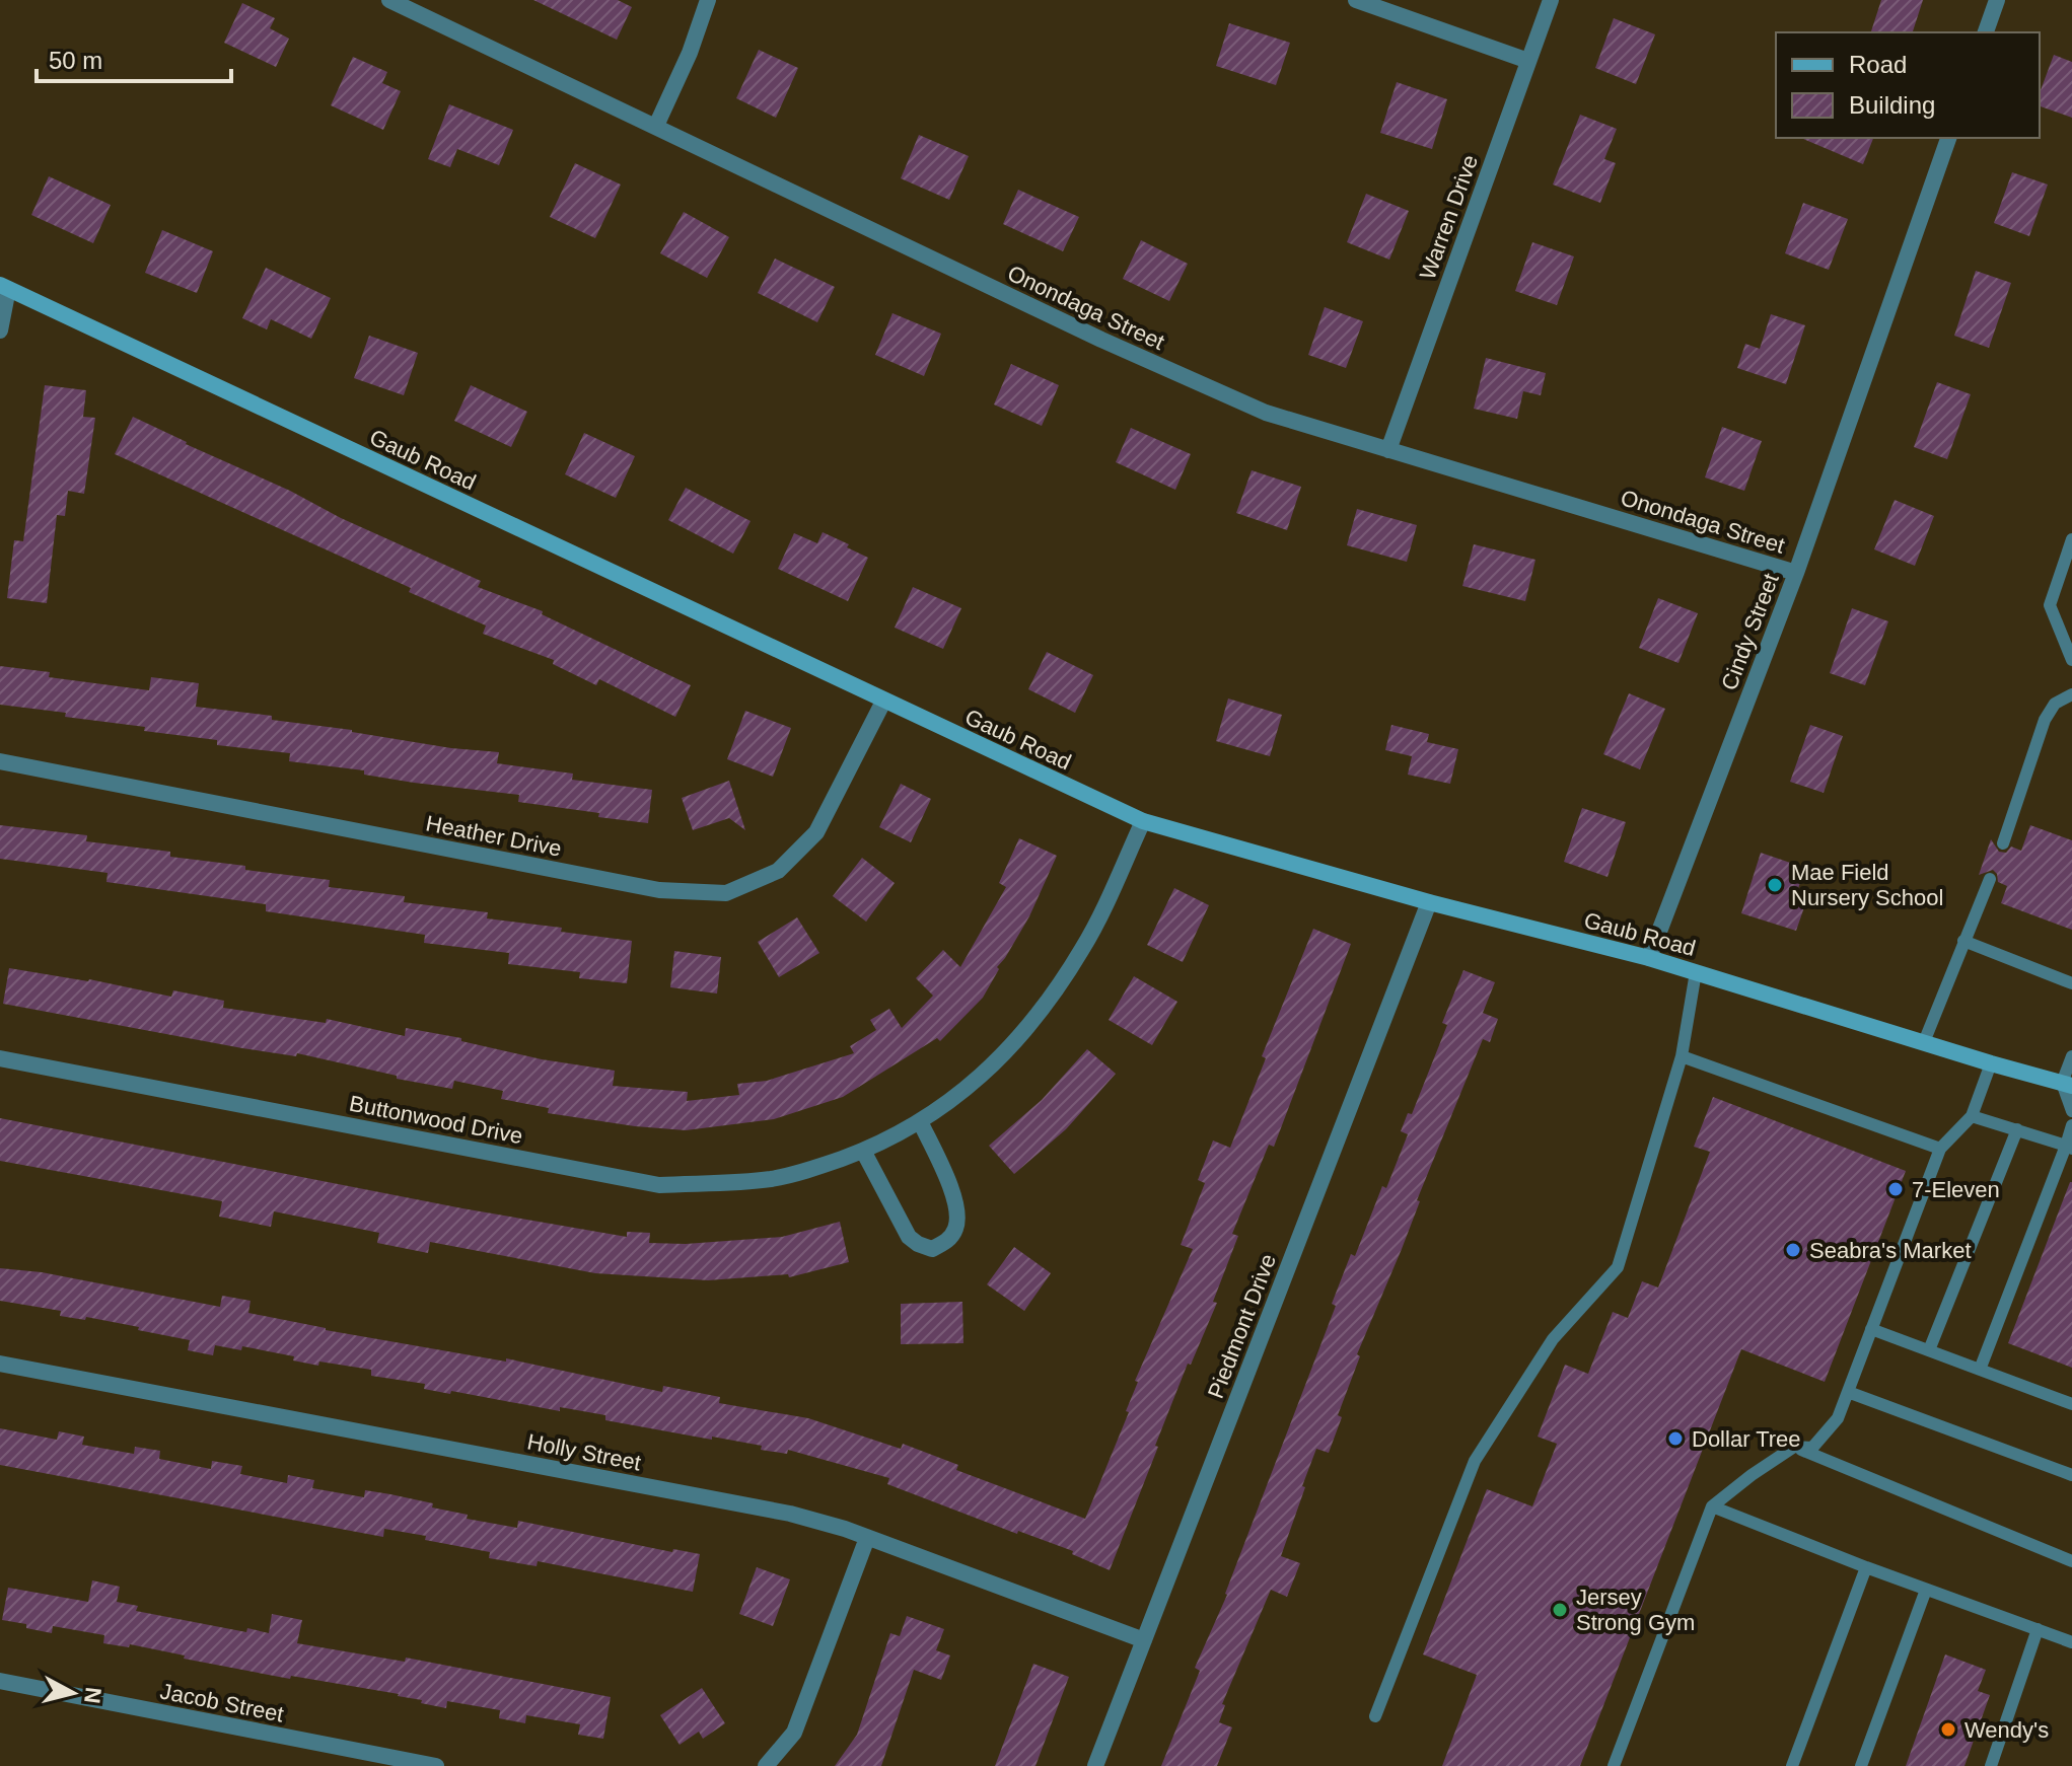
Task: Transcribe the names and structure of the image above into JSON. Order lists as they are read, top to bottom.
{
  "streets": {
    "street": [
      "Warren Drive",
      "Onondaga Street",
      "Gaub Road",
      "Cindy Street",
      "Heather Drive",
      "Buttonwood Drive",
      "Piedmont Drive",
      "Holly Street",
      "Jacob Street"
    ]
  },
  "crossings": [
    ["Warren Drive", "Onondaga Street"],
    ["Onondaga Street", "Cindy Street"],
    ["Gaub Road", "Cindy Street"],
    ["Gaub Road", "Heather Drive"],
    ["Gaub Road", "Buttonwood Drive"],
    ["Gaub Road", "Piedmont Drive"],
    ["Piedmont Drive", "Holly Street"]
  ],
  "places": [
    "Mae Field Nursery School",
    "7-Eleven",
    "Seabra's Market",
    "Dollar Tree",
    "Jersey Strong Gym",
    "Wendy's"
  ],
  "legend": ["Road", "Building"],
  "scale_bar": "50 m",
  "north": "right"
}
